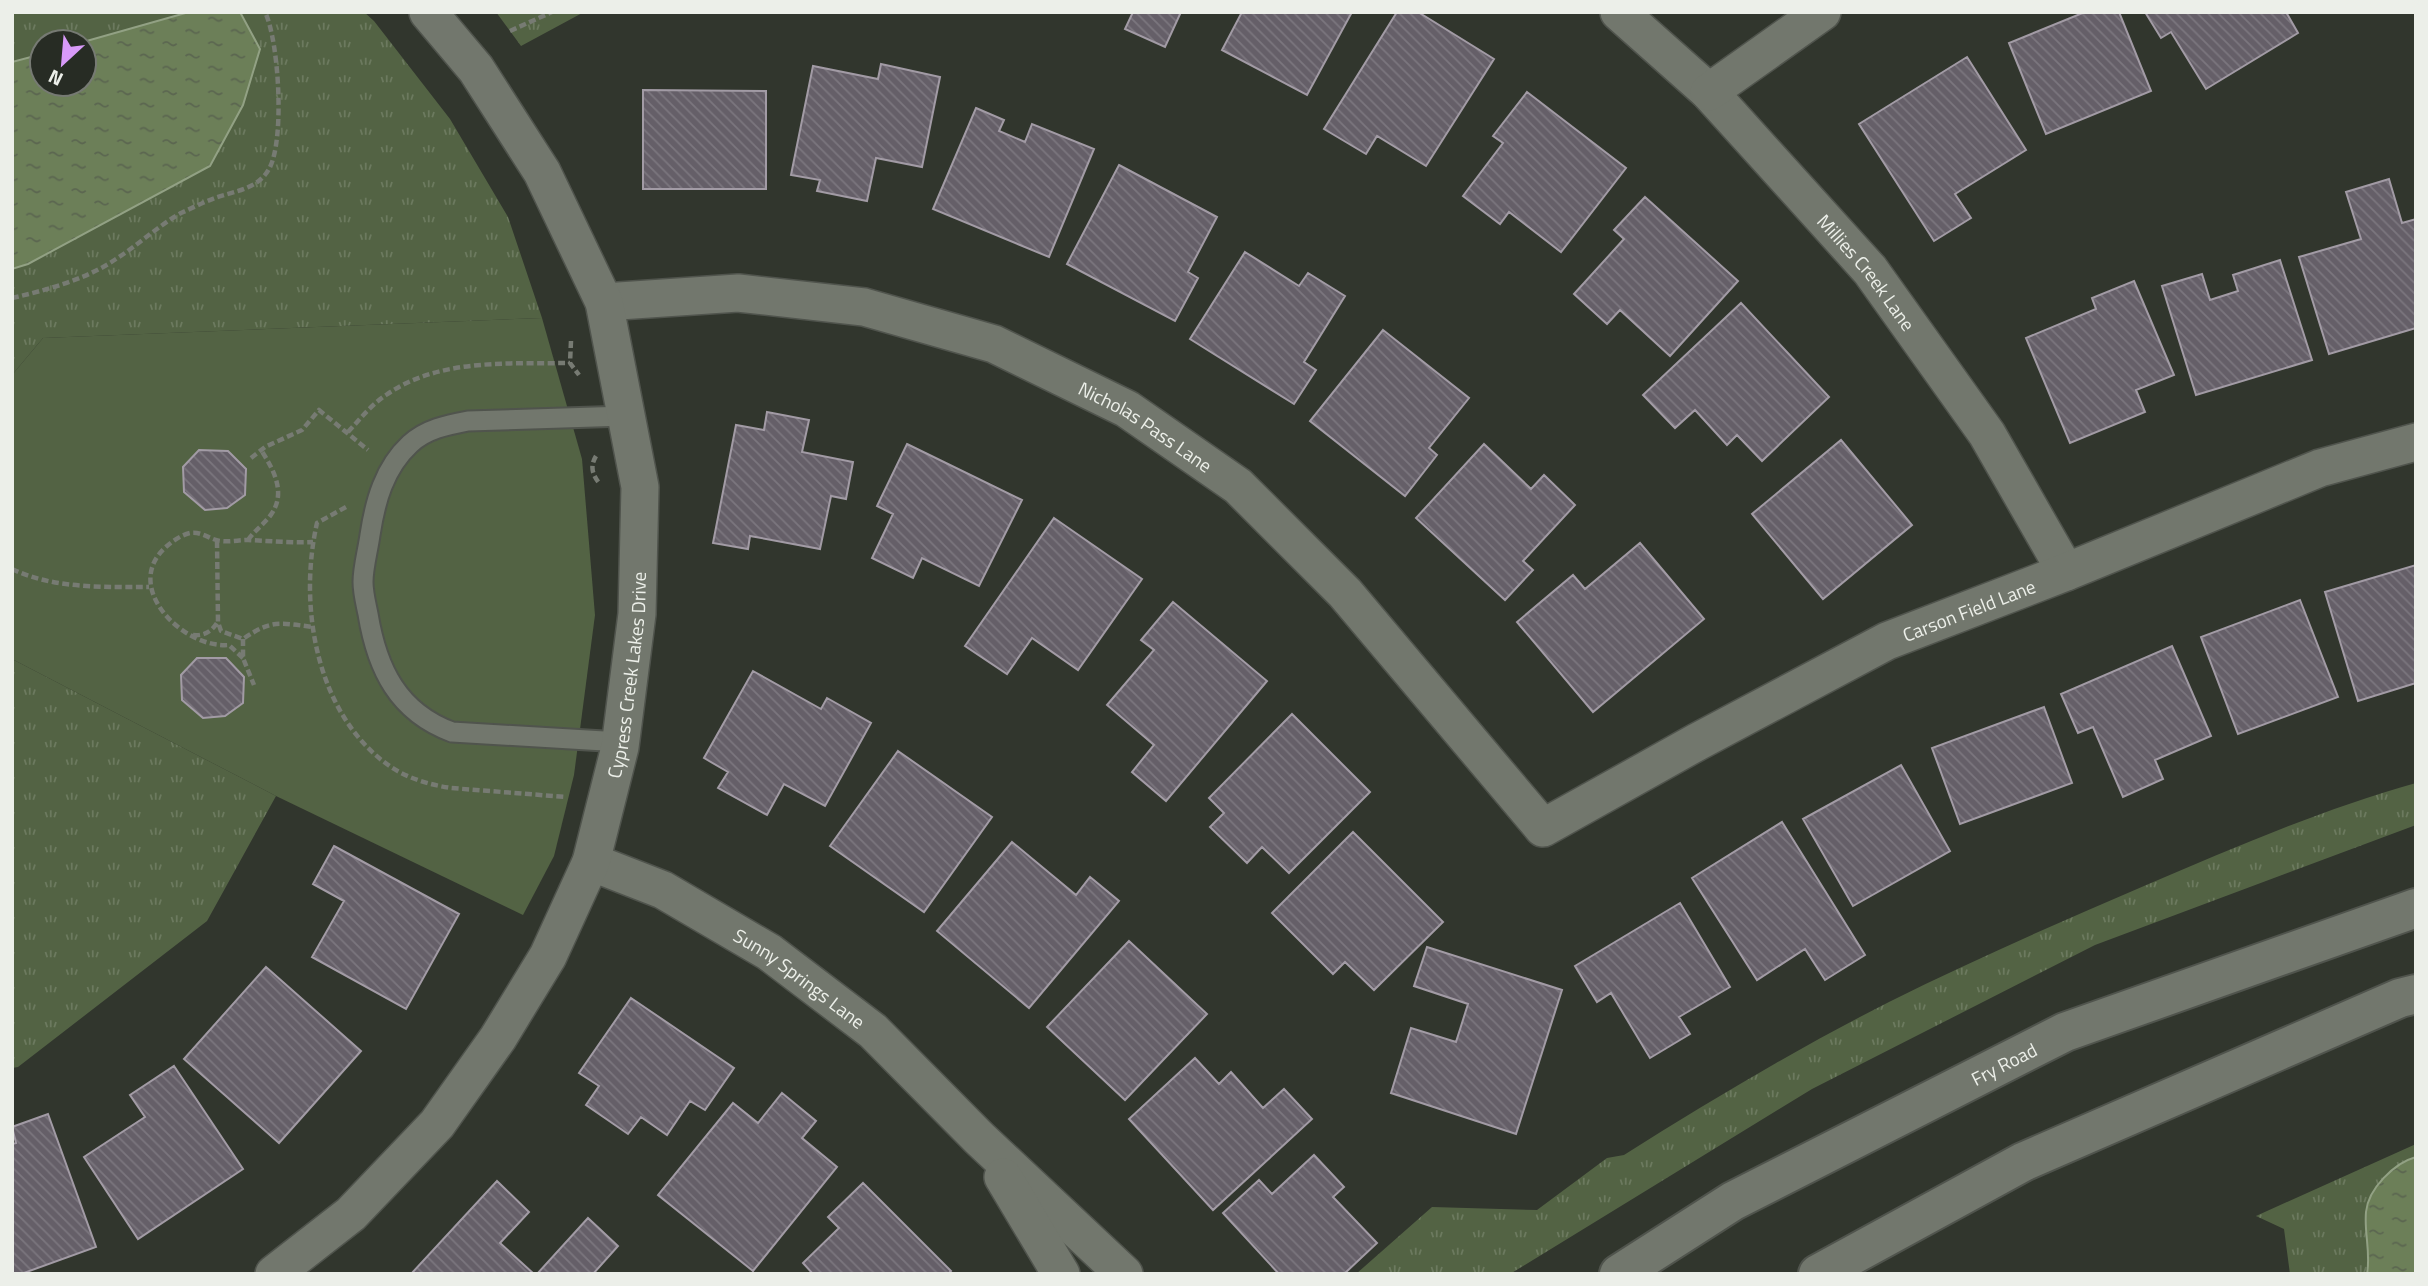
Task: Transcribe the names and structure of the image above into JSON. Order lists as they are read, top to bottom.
{
  "streets": {
    "main road": ["Fry Road"],
    "street": [
      "Millies Creek Lane",
      "Nicholas Pass Lane",
      "Carson Field Lane",
      "Cypress Creek Lakes Drive",
      "Sunny Springs Lane"
    ]
  },
  "crossings": [
    ["Millies Creek Lane", "Carson Field Lane"],
    ["Nicholas Pass Lane", "Carson Field Lane"],
    ["Nicholas Pass Lane", "Cypress Creek Lakes Drive"],
    ["Cypress Creek Lakes Drive", "Sunny Springs Lane"]
  ],
  "north": "bottom left"
}
